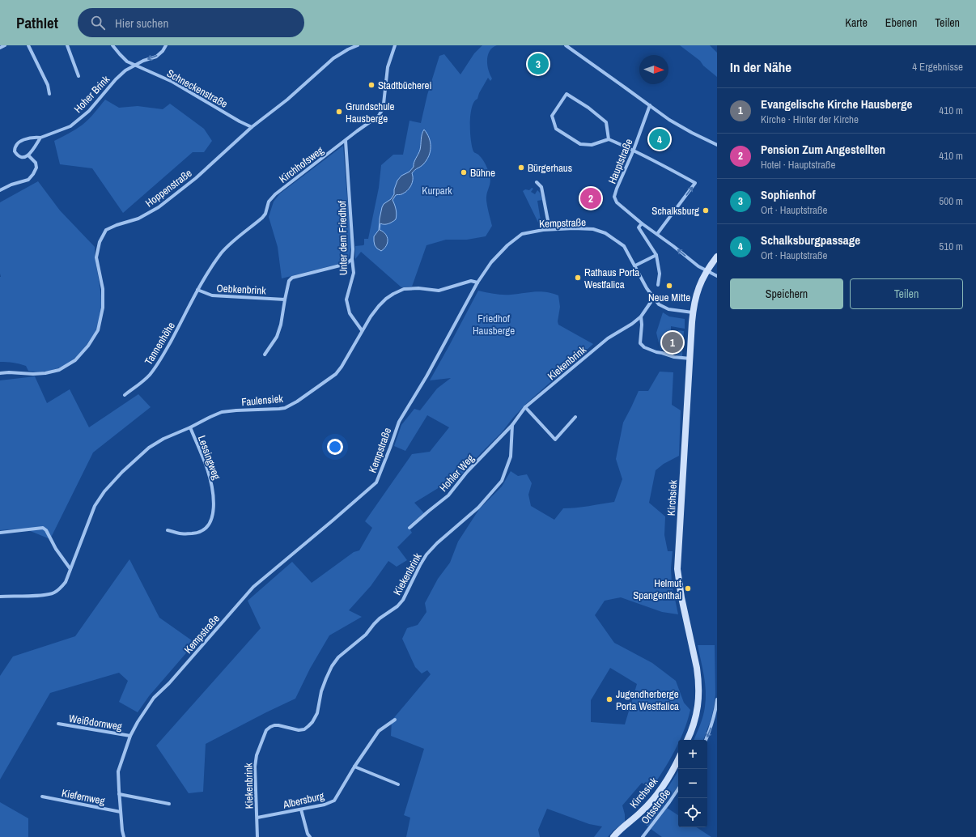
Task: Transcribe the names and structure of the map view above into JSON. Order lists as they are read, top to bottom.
{
  "streets": {
    "main road": ["Kirchsiek"],
    "street": [
      "Schneckenstraße",
      "Hoher Brink",
      "Hauptstraße",
      "Kirchhofsweg",
      "Hoppenstraße",
      "Kempstraße",
      "Unter dem Friedhof",
      "Oebkenbrink",
      "Tannenhöhe",
      "Kiekenbrink",
      "Faulensiek",
      "Lessingweg",
      "Hohler Weg",
      "Weißdornweg",
      "Kiefernweg",
      "Albersburg",
      "Ortsstraße"
    ]
  },
  "crossings": [
    ["Schneckenstraße", "Hoher Brink"],
    ["Schneckenstraße", "Hoppenstraße"],
    ["Hauptstraße", "Kirchsiek"],
    ["Kirchhofsweg", "Unter dem Friedhof"],
    ["Kirchhofsweg", "Oebkenbrink"],
    ["Kirchhofsweg", "Tannenhöhe"],
    ["Kempstraße", "Kiekenbrink"],
    ["Kempstraße", "Faulensiek"],
    ["Kempstraße", "Kirchsiek"],
    ["Kempstraße", "Weißdornweg"],
    ["Kempstraße", "Kiefernweg"],
    ["Unter dem Friedhof", "Faulensiek"],
    ["Oebkenbrink", "Tannenhöhe"],
    ["Kiekenbrink", "Hohler Weg"],
    ["Kiekenbrink", "Albersburg"],
    ["Faulensiek", "Lessingweg"]
  ],
  "parks": ["Kurpark", "Friedhof Hausberge"],
  "places": [
    "Stadtbücherei",
    "Grundschule Hausberge",
    "Bürgerhaus",
    "Bühne",
    "Schalksburg",
    "Rathaus Porta Westfalica",
    "Neue Mitte",
    "Helmut Spangenthal",
    "Jugendherberge Porta Westfalica"
  ],
  "north": "right",
  "page": {
    "header": "Pathlet",
    "search": "Hier suchen",
    "nav": ["Karte", "Ebenen", "Teilen"],
    "heading": ["In der Nähe", "4 Ergebnisse"],
    "pins": [
      "3",
      "4",
      "2",
      "1"
    ],
    "list": [
      {
        "mark": "1",
        "name": "Evangelische Kirche Hausberge",
        "note": "Kirche · Hinter der Kirche",
        "value": "410 m"
      },
      {
        "mark": "2",
        "name": "Pension Zum Angestellten",
        "note": "Hotel · Hauptstraße",
        "value": "410 m"
      },
      {
        "mark": "3",
        "name": "Sophienhof",
        "note": "Ort · Hauptstraße",
        "value": "500 m"
      },
      {
        "mark": "4",
        "name": "Schalksburgpassage",
        "note": "Ort · Hauptstraße",
        "value": "510 m"
      }
    ],
    "buttons": ["Speichern", "Teilen"],
    "map_buttons": ["+", "−"]
  }
}
